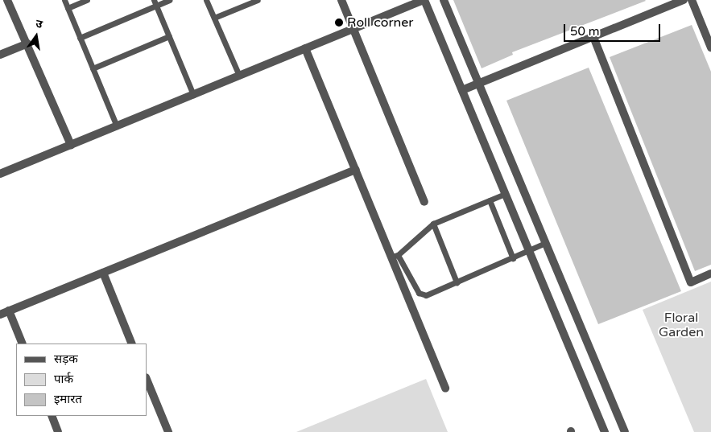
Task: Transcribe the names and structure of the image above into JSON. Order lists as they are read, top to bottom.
{
  "parks": ["Floral Garden"],
  "places": ["Roll corner"],
  "legend": ["सड़क", "पार्क", "इमारत"],
  "scale_bar": "50 m",
  "north": "top"
}
